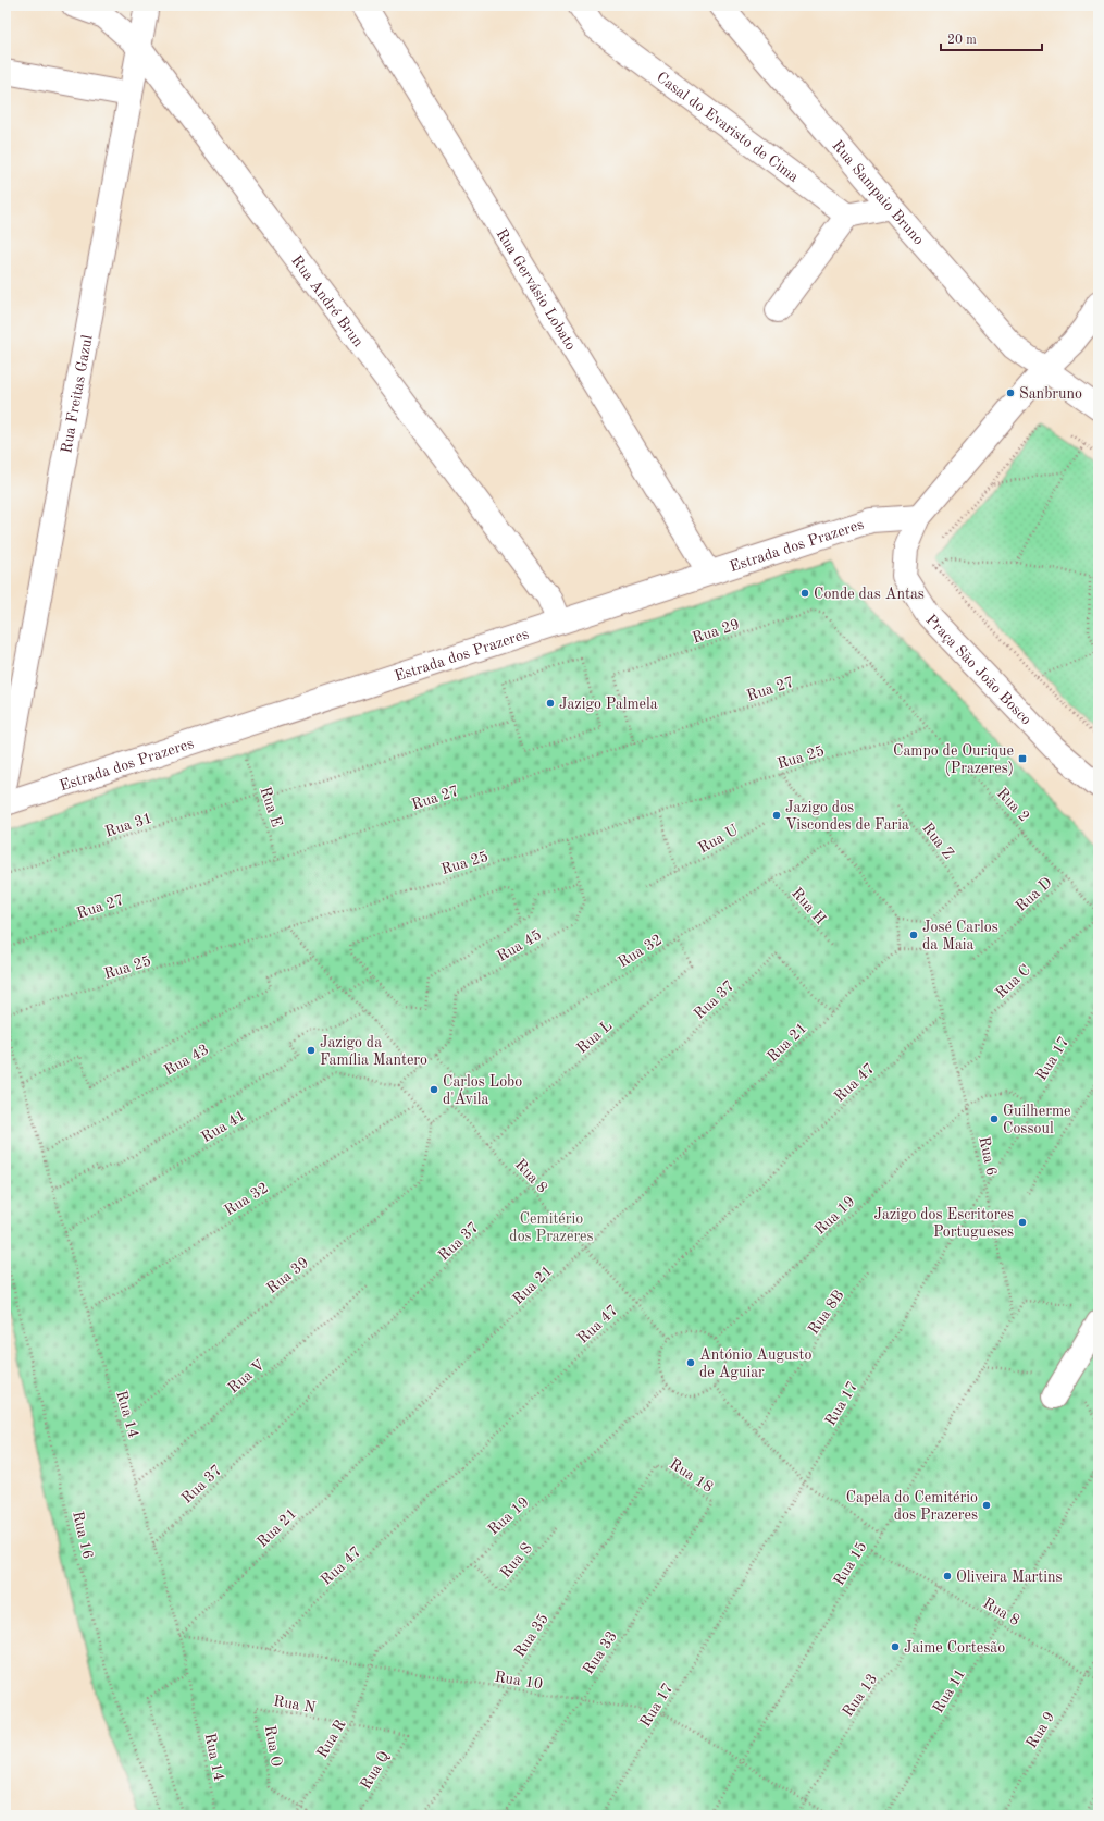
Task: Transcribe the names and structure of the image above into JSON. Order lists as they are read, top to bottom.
{
  "streets": {
    "street": [
      "Casal do Evaristo de Cima",
      "Rua Sampaio Bruno",
      "Rua Gervásio Lobato",
      "Rua André Brun",
      "Rua Freitas Gazul",
      "Estrada dos Prazeres",
      "Praça São João Bosco"
    ],
    "path": [
      "Rua 29",
      "Rua 27",
      "Rua 25",
      "Rua 2",
      "Rua E",
      "Rua 31",
      "Rua U",
      "Rua Z",
      "Rua D",
      "Rua H",
      "Rua 45",
      "Rua 32",
      "Rua C",
      "Rua 37",
      "Rua L",
      "Rua 21",
      "Rua 17",
      "Rua 43",
      "Rua 47",
      "Rua 41",
      "Rua 6",
      "Rua 8",
      "Rua 19",
      "Rua 39",
      "Rua 8B",
      "Rua V",
      "Rua 14",
      "Rua 18",
      "Rua 16",
      "Rua S",
      "Rua 15",
      "Rua 35",
      "Rua 33",
      "Rua 10",
      "Rua 11",
      "Rua 13",
      "Rua N",
      "Rua 9",
      "Rua R",
      "Rua O",
      "Rua Q"
    ]
  },
  "crossings": [
    ["Rua Sampaio Bruno", "Praça São João Bosco"],
    ["Rua Gervásio Lobato", "Estrada dos Prazeres"],
    ["Rua André Brun", "Rua Freitas Gazul"],
    ["Rua André Brun", "Estrada dos Prazeres"],
    ["Estrada dos Prazeres", "Praça São João Bosco"],
    ["Rua 29", "Rua 27"],
    ["Rua 29", "Rua 2"],
    ["Rua 27", "Rua 2"],
    ["Rua 27", "Rua E"],
    ["Rua 25", "Rua 2"],
    ["Rua 25", "Rua 45"],
    ["Rua 2", "Rua D"],
    ["Rua 2", "Rua C"],
    ["Rua E", "Rua 31"],
    ["Rua H", "Rua 32"],
    ["Rua 32", "Rua L"],
    ["Rua 32", "Rua 14"],
    ["Rua C", "Rua 6"],
    ["Rua 37", "Rua 21"],
    ["Rua 37", "Rua 8"],
    ["Rua 37", "Rua 14"],
    ["Rua L", "Rua 8"],
    ["Rua 21", "Rua 8"],
    ["Rua 21", "Rua 14"],
    ["Rua 21", "Rua 10"],
    ["Rua 17", "Rua 6"],
    ["Rua 17", "Rua 19"],
    ["Rua 17", "Rua 10"],
    ["Rua 43", "Rua 14"],
    ["Rua 47", "Rua 6"],
    ["Rua 47", "Rua 8"],
    ["Rua 47", "Rua 10"],
    ["Rua 41", "Rua 14"],
    ["Rua 6", "Rua 19"],
    ["Rua 6", "Rua 15"],
    ["Rua 8", "Rua 19"],
    ["Rua 8", "Rua 15"],
    ["Rua 8", "Rua 11"],
    ["Rua 8", "Rua 13"],
    ["Rua 8", "Rua 9"],
    ["Rua 19", "Rua S"],
    ["Rua 19", "Rua 10"],
    ["Rua 19", "Rua R"],
    ["Rua 39", "Rua 14"],
    ["Rua V", "Rua 14"],
    ["Rua 14", "Rua 10"],
    ["Rua 18", "Rua 35"],
    ["Rua 18", "Rua 33"],
    ["Rua 15", "Rua 10"],
    ["Rua 35", "Rua 10"],
    ["Rua 33", "Rua 10"],
    ["Rua 10", "Rua 13"],
    ["Rua 10", "Rua R"],
    ["Rua N", "Rua R"],
    ["Rua N", "Rua O"],
    ["Rua N", "Rua Q"],
    ["Rua R", "Rua O"]
  ],
  "parks": ["Cemitério dos Prazeres"],
  "places": {
    "other": [
      "Sanbruno",
      "Conde das Antas",
      "Jazigo Palmela",
      "Jazigo dos Viscondes de Faria",
      "José Carlos da Maia",
      "Jazigo da Família Mantero",
      "Carlos Lobo d'Ávila",
      "Guilherme Cossoul",
      "Jazigo dos Escritores Portugueses",
      "António Augusto de Aguiar",
      "Capela do Cemitério dos Prazeres",
      "Oliveira Martins",
      "Jaime Cortesão"
    ],
    "transit": ["Campo de Ourique (Prazeres)"]
  },
  "scale_bar": "20 m"
}
